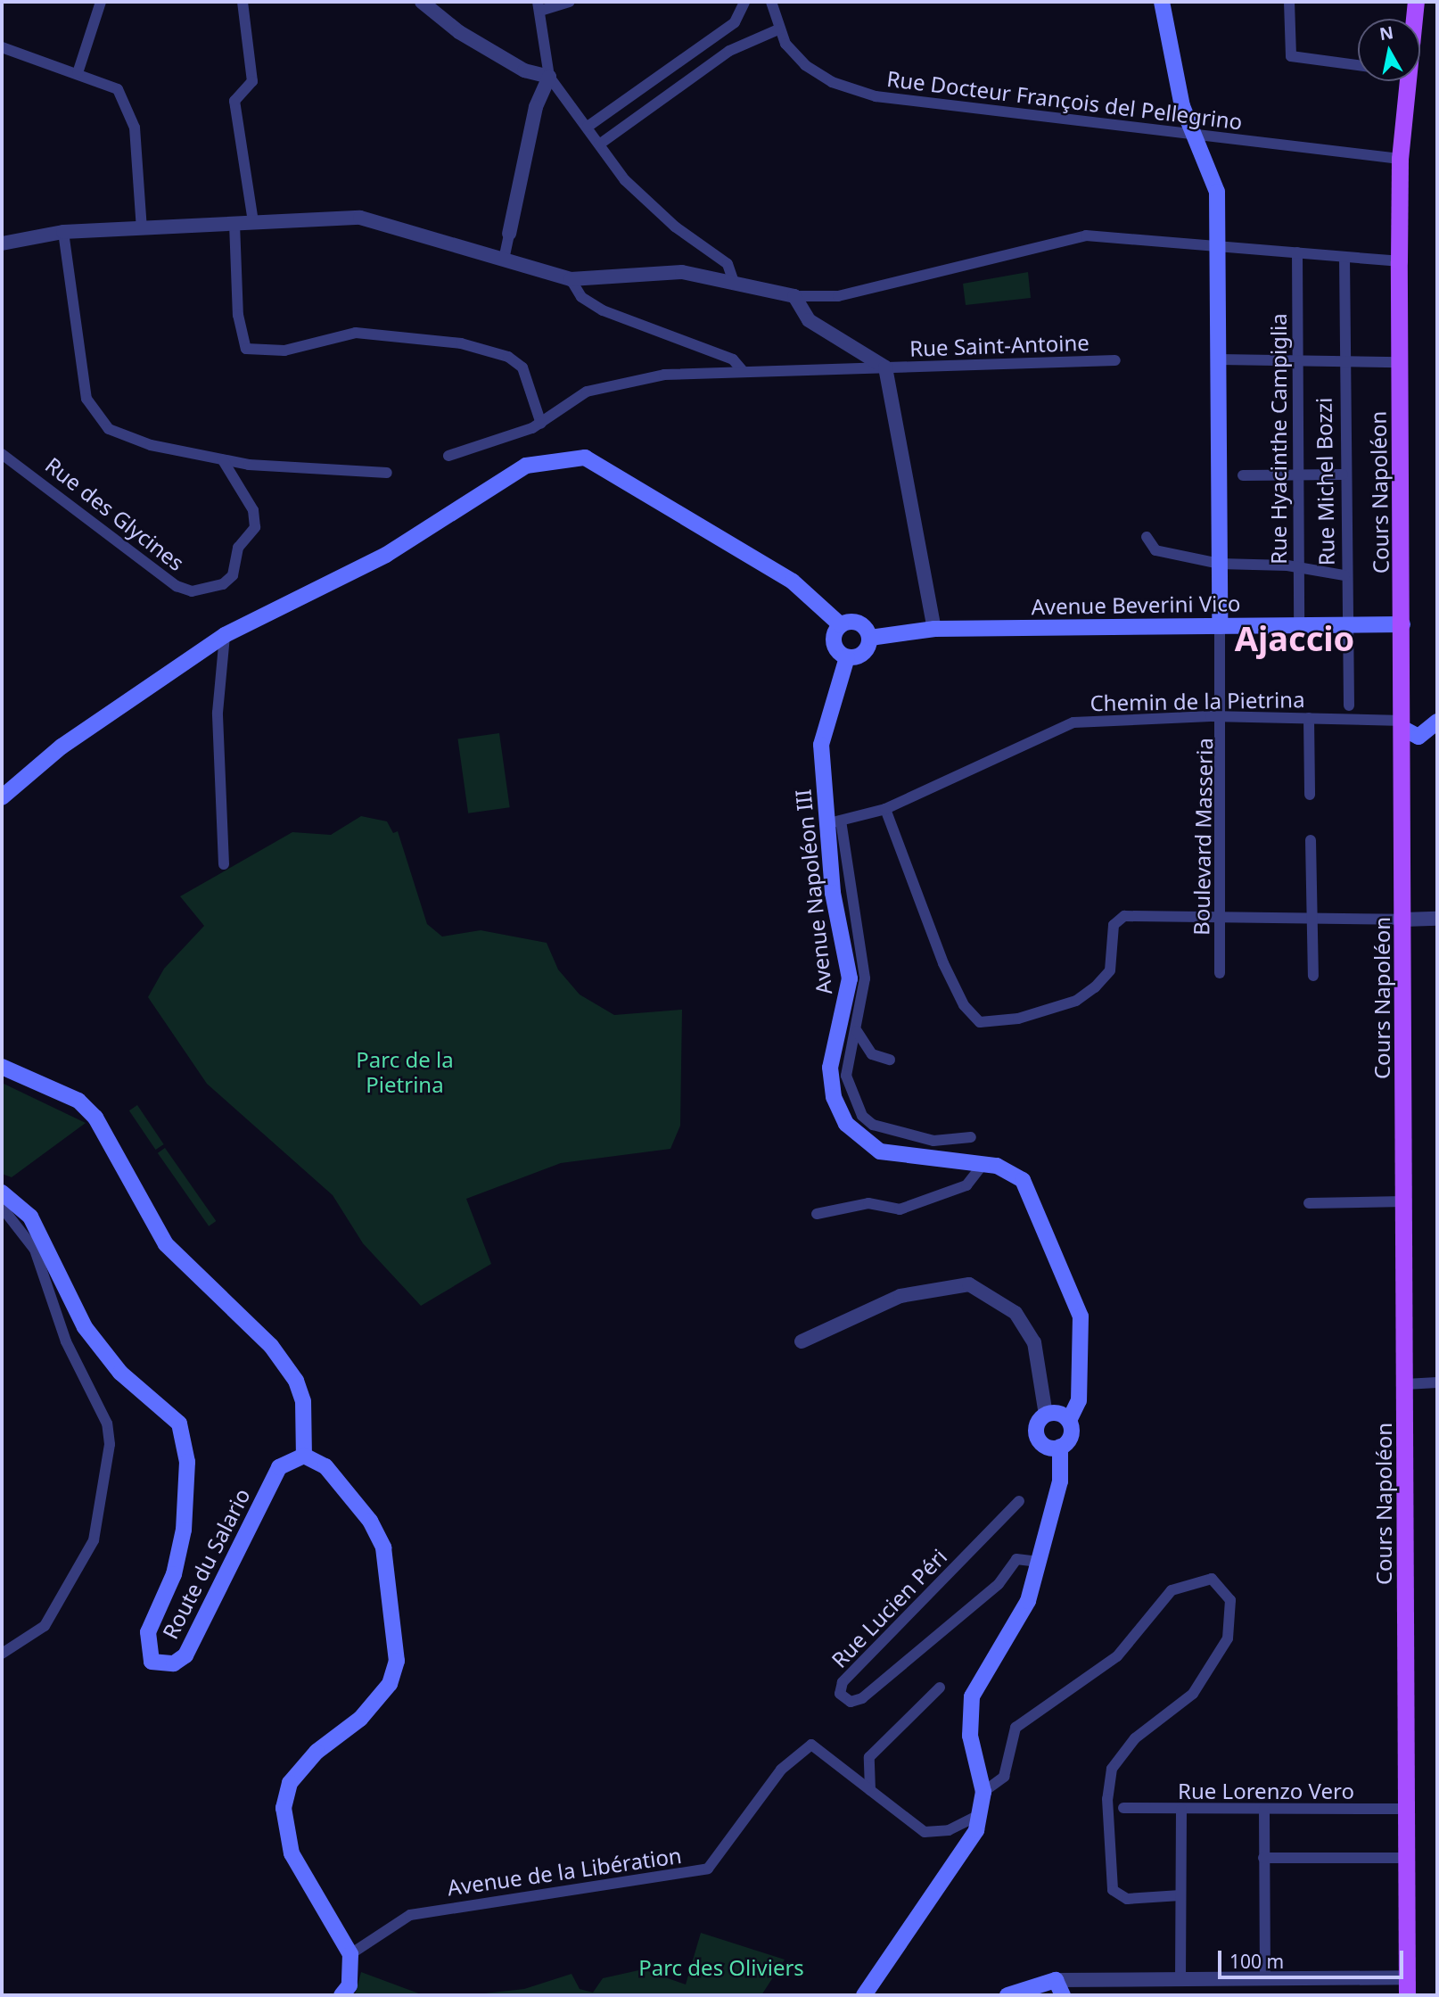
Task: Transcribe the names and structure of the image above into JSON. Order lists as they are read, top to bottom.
{
  "streets": {
    "main road": [
      "Cours Napoléon",
      "Avenue Beverini Vico",
      "Avenue Napoléon III",
      "Route du Salario"
    ],
    "street": [
      "Rue Docteur François del Pellegrino",
      "Rue Saint-Antoine",
      "Rue Hyacinthe Campiglia",
      "Rue Michel Bozzi",
      "Rue des Glycines",
      "Chemin de la Pietrina",
      "Boulevard Masseria",
      "Rue Lucien Péri",
      "Rue Lorenzo Vero",
      "Avenue de la Libération"
    ]
  },
  "crossings": [
    ["Rue Docteur François del Pellegrino", "Cours Napoléon"],
    ["Rue Hyacinthe Campiglia", "Avenue Beverini Vico"],
    ["Rue Michel Bozzi", "Avenue Beverini Vico"],
    ["Cours Napoléon", "Avenue Beverini Vico"],
    ["Cours Napoléon", "Chemin de la Pietrina"],
    ["Cours Napoléon", "Rue Lorenzo Vero"],
    ["Avenue Beverini Vico", "Boulevard Masseria"],
    ["Avenue Beverini Vico", "Avenue Napoléon III"],
    ["Chemin de la Pietrina", "Boulevard Masseria"],
    ["Chemin de la Pietrina", "Avenue Napoléon III"]
  ],
  "districts": ["Ajaccio"],
  "parks": ["Parc de la Pietrina", "Parc des Oliviers"],
  "scale_bar": "100 m",
  "north": "top"
}
